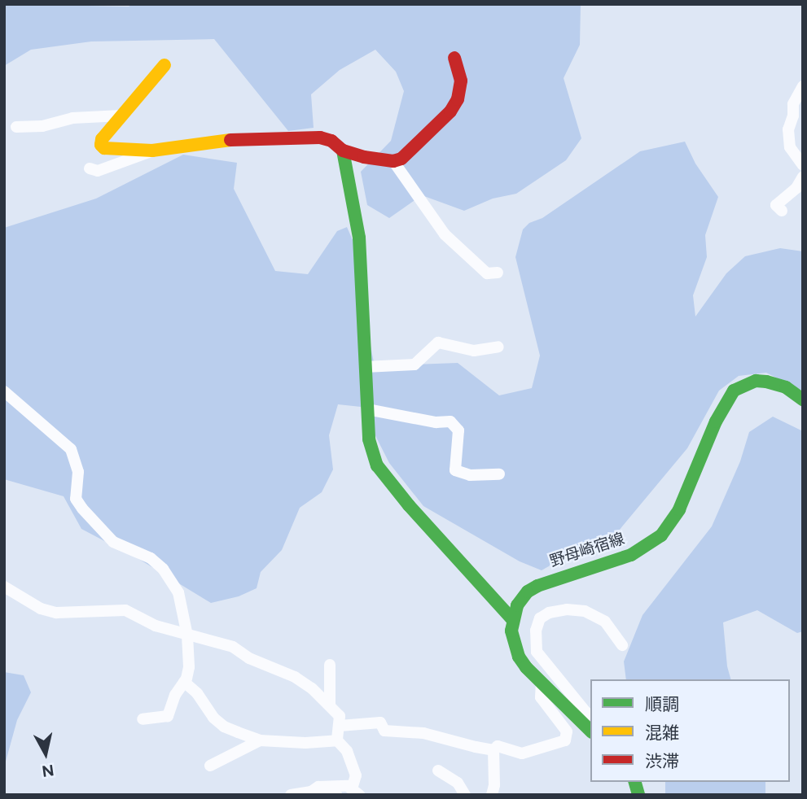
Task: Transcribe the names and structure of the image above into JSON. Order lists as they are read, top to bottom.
{
  "streets": {
    "street": ["野母崎宿線"]
  },
  "legend": ["順調", "混雑", "渋滞"],
  "north": "bottom"
}
